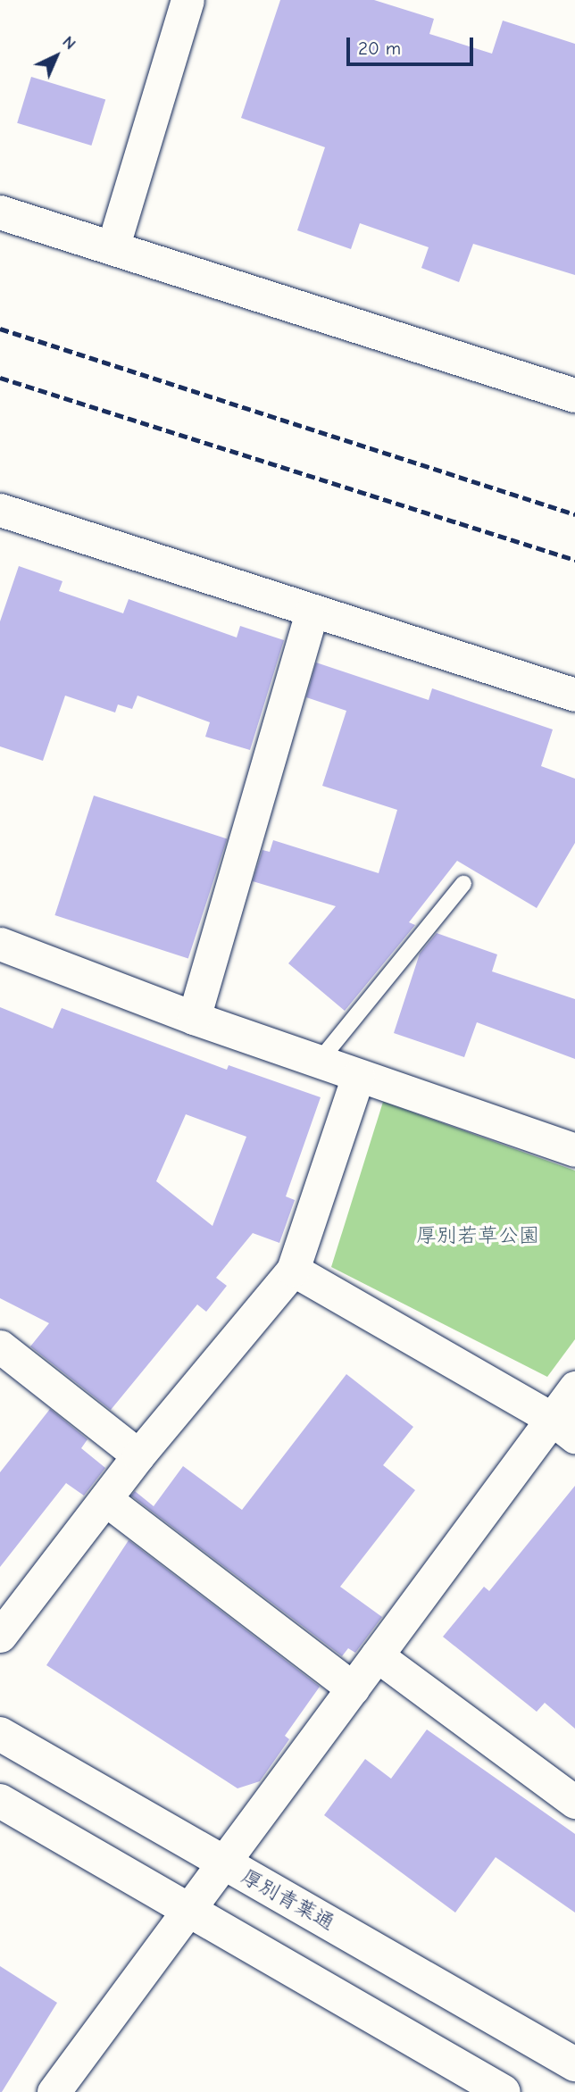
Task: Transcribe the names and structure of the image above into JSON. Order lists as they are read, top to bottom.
{
  "streets": {
    "street": ["厚別青葉通"]
  },
  "parks": ["厚別若草公園"],
  "scale_bar": "20 m",
  "north": "top right"
}
